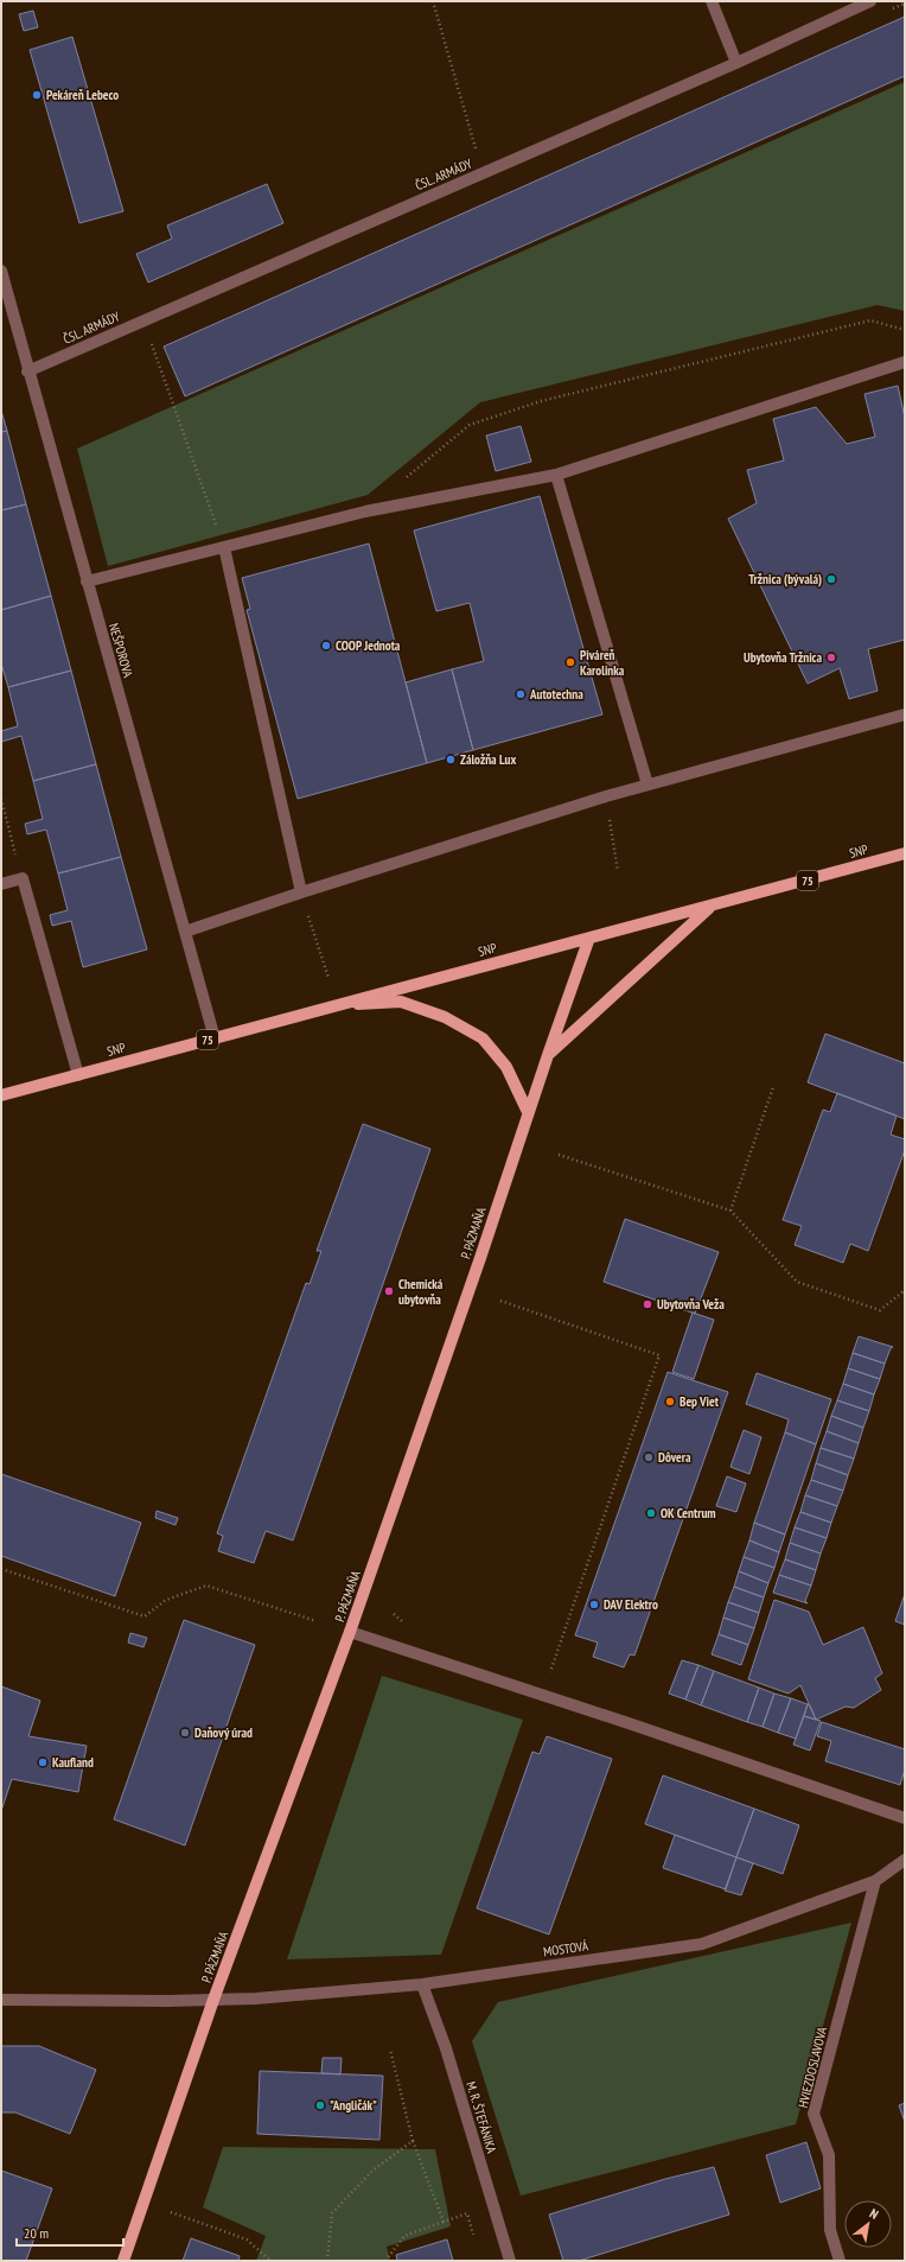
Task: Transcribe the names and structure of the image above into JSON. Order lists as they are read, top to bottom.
{
  "streets": {
    "main road": ["SNP", "75", "P. PÁZMAŇA"],
    "street": [
      "ČSL. ARMÁDY",
      "NEŠPOROVA",
      "MOSTOVÁ",
      "HVIEZDOSLAVOVA",
      "M. R. ŠTEFÁNIKA"
    ]
  },
  "crossings": [
    ["ČSL. ARMÁDY", "NEŠPOROVA"],
    ["NEŠPOROVA", "SNP"],
    ["SNP", "P. PÁZMAŇA"],
    ["P. PÁZMAŇA", "MOSTOVÁ"],
    ["MOSTOVÁ", "HVIEZDOSLAVOVA"],
    ["MOSTOVÁ", "M. R. ŠTEFÁNIKA"]
  ],
  "places": [
    "Pekáreň Lebeco",
    "Tržnica (bývalá)",
    "COOP Jednota",
    "Ubytovňa Tržnica",
    "Piváreň Karolinka",
    "Autotechna",
    "Záložňa Lux",
    "Chemická ubytovňa",
    "Ubytovňa Veža",
    "Bep Viet",
    "Dôvera",
    "OK Centrum",
    "DAV Elektro",
    "Daňový úrad",
    "Kaufland",
    "\"Angličák\""
  ],
  "scale_bar": "20 m",
  "north": "top right"
}
